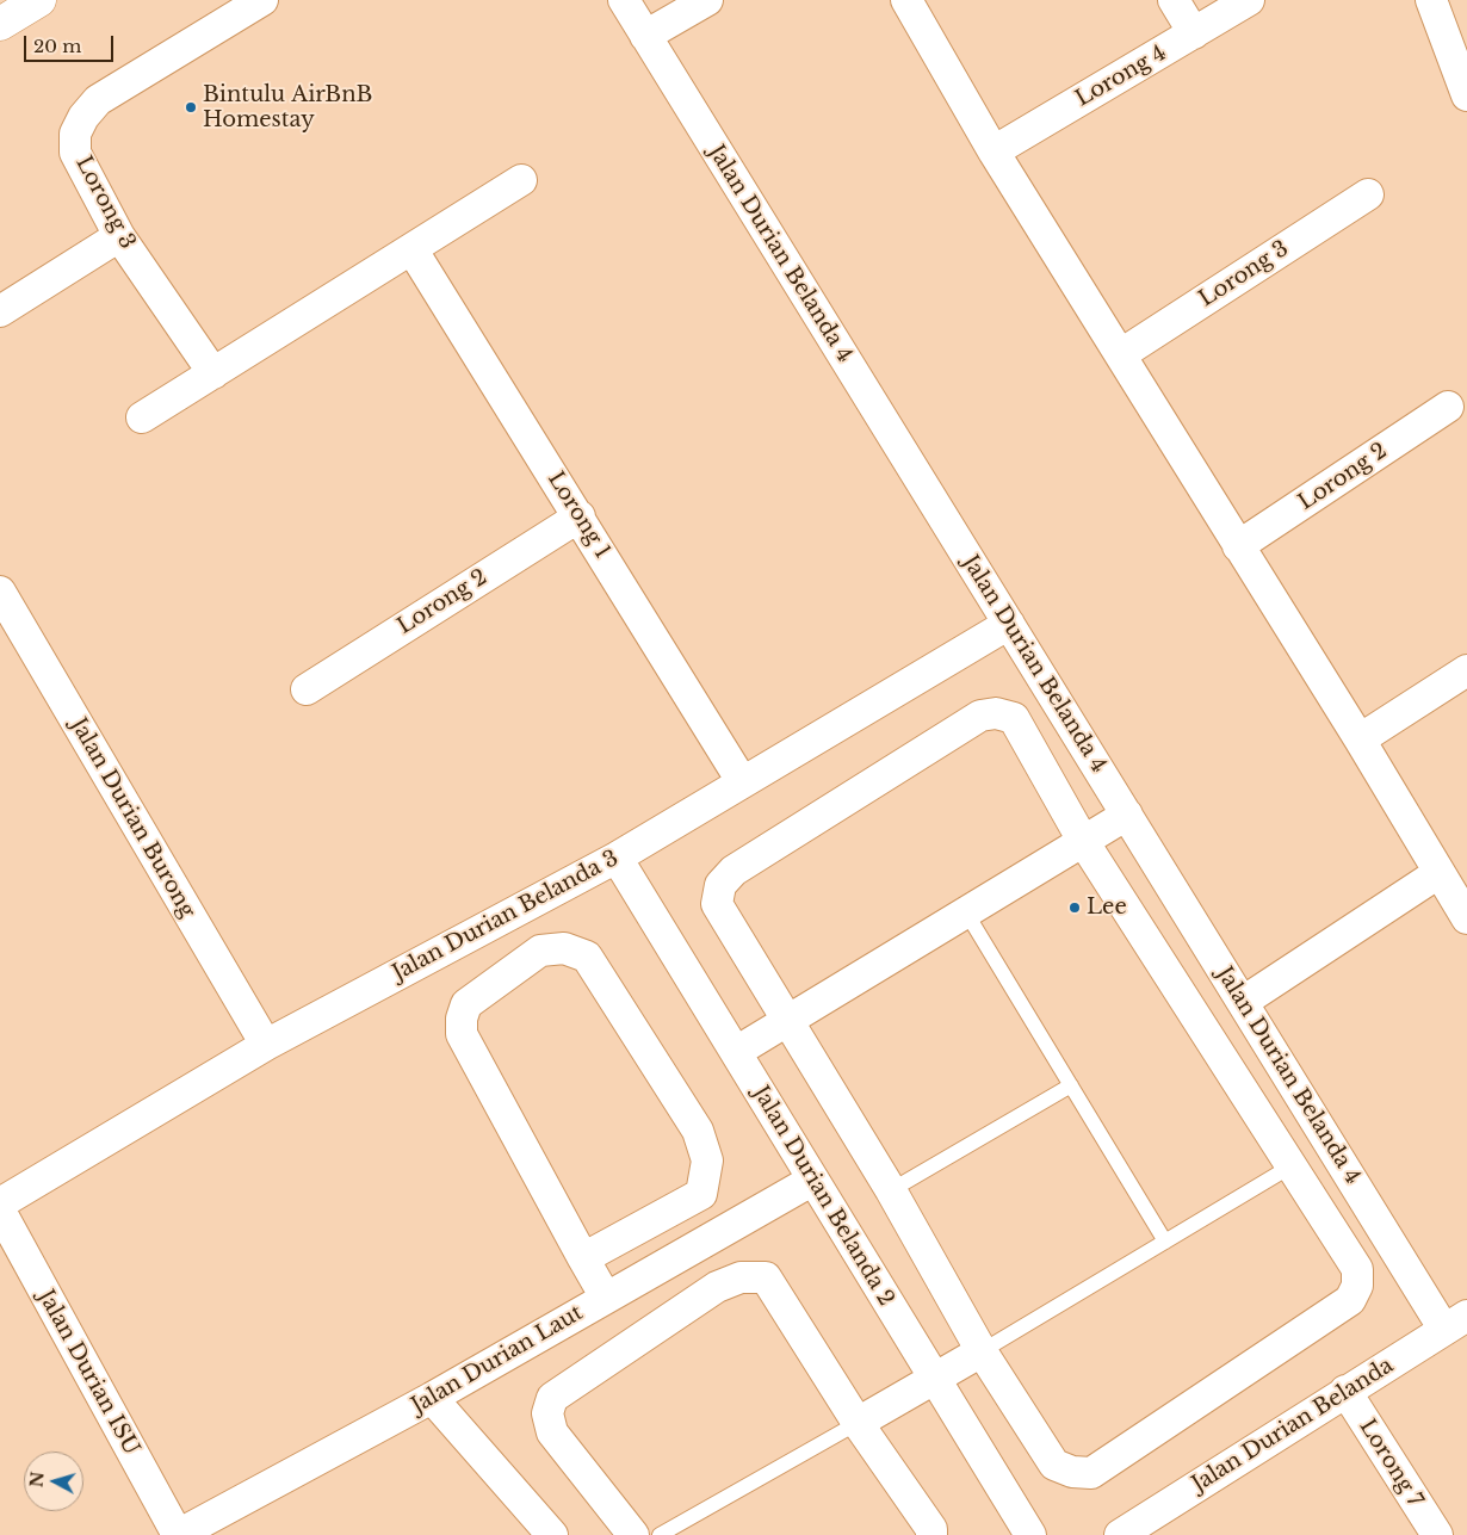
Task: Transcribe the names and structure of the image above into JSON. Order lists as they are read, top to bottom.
{
  "streets": {
    "street": [
      "Lorong 4",
      "Lorong 3",
      "Jalan Durian Belanda 4",
      "Lorong 2",
      "Lorong 1",
      "Jalan Durian Burong",
      "Jalan Durian Belanda 3",
      "Jalan Durian Belanda 2",
      "Jalan Durian Laut",
      "Jalan Durian ISU",
      "Jalan Durian Belanda",
      "Lorong 7"
    ]
  },
  "crossings": [
    ["Jalan Durian Belanda 4", "Jalan Durian Belanda 3"],
    ["Jalan Durian Belanda 4", "Jalan Durian Belanda"],
    ["Lorong 2", "Lorong 1"],
    ["Lorong 1", "Jalan Durian Belanda 3"],
    ["Jalan Durian Burong", "Jalan Durian Belanda 3"],
    ["Jalan Durian Belanda 3", "Jalan Durian Belanda 2"],
    ["Jalan Durian Belanda 2", "Jalan Durian Laut"],
    ["Jalan Durian Laut", "Jalan Durian ISU"],
    ["Jalan Durian Belanda", "Lorong 7"]
  ],
  "places": ["Bintulu AirBnB Homestay", "Lee"],
  "scale_bar": "20 m",
  "north": "left"
}
